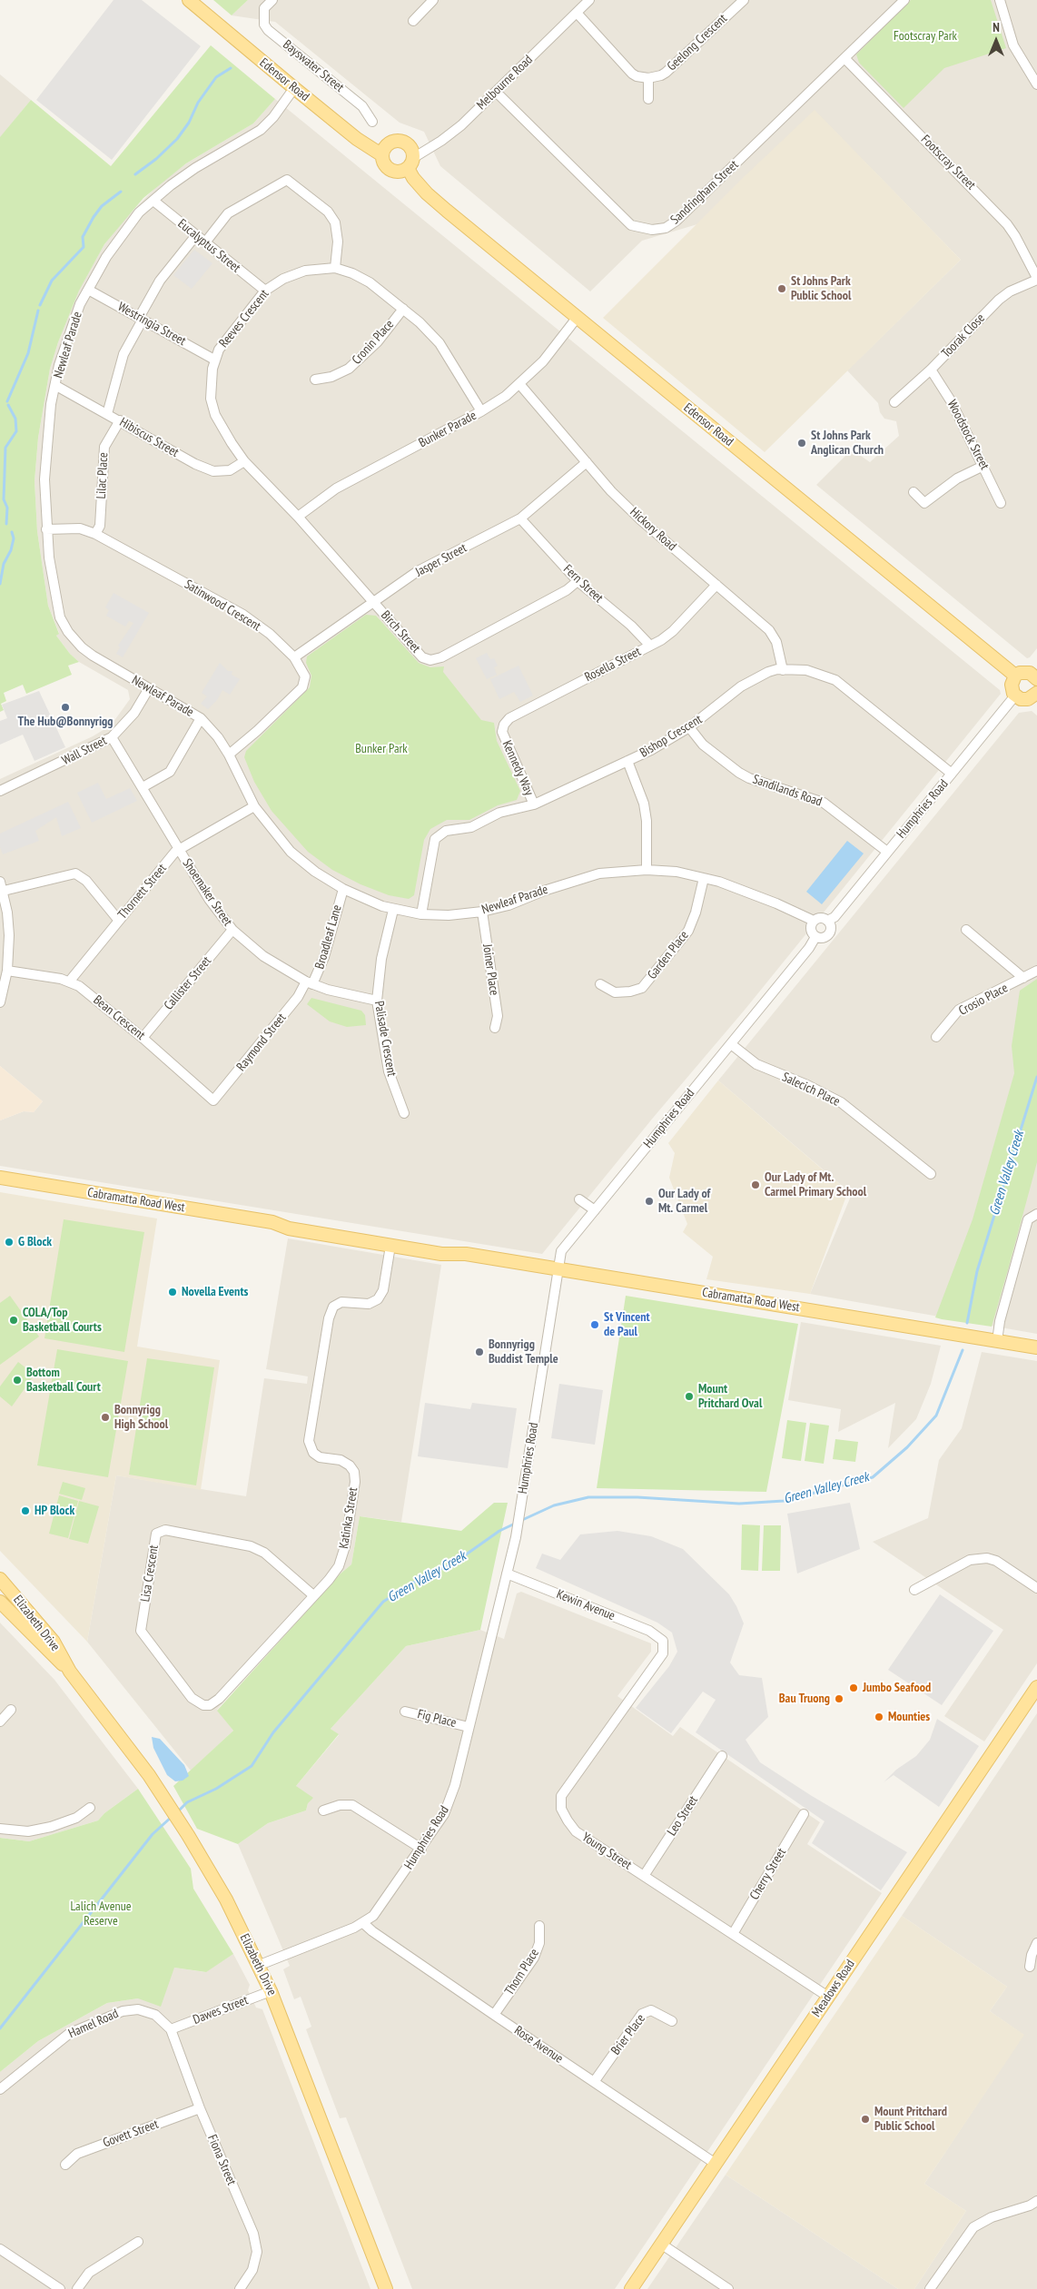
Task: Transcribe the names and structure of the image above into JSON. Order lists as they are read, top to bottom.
{
  "streets": {
    "main road": [
      "Edensor Road",
      "Cabramatta Road West",
      "Elizabeth Drive",
      "Meadows Road"
    ],
    "street": [
      "Geelong Crescent",
      "Bayswater Street",
      "Melbourne Road",
      "Footscray Street",
      "Sandringham Street",
      "Eucalyptus Street",
      "Reeves Crescent",
      "Westringia Street",
      "Toorak Close",
      "Cronin Place",
      "Newleaf Parade",
      "Bunker Parade",
      "Woodstock Street",
      "Hibiscus Street",
      "Lilac Place",
      "Hickory Road",
      "Jasper Street",
      "Fern Street",
      "Satinwood Crescent",
      "Birch Street",
      "Rosella Street",
      "Bishop Crescent",
      "Wall Street",
      "Kennedy Way",
      "Sandilands Road",
      "Humphries Road",
      "Thornett Street",
      "Shoemaker Street",
      "Broadleaf Lane",
      "Garden Place",
      "Joiner Place",
      "Callister Street",
      "Crosio Place",
      "Bean Crescent",
      "Palisade Crescent",
      "Raymond Street",
      "Salecich Place",
      "Katinka Street",
      "Lisa Crescent",
      "Kewin Avenue",
      "Fig Place",
      "Leo Street",
      "Young Street",
      "Cherry Street",
      "Thorn Place",
      "Dawes Street",
      "Hamel Road",
      "Brier Place",
      "Rose Avenue",
      "Govett Street",
      "Fiona Street"
    ]
  },
  "crossings": [
    ["Edensor Road", "Melbourne Road"],
    ["Edensor Road", "Newleaf Parade"],
    ["Edensor Road", "Bunker Parade"],
    ["Melbourne Road", "Sandringham Street"],
    ["Footscray Street", "Sandringham Street"],
    ["Footscray Street", "Toorak Close"],
    ["Eucalyptus Street", "Reeves Crescent"],
    ["Eucalyptus Street", "Newleaf Parade"],
    ["Reeves Crescent", "Westringia Street"],
    ["Reeves Crescent", "Cronin Place"],
    ["Reeves Crescent", "Bunker Parade"],
    ["Reeves Crescent", "Hibiscus Street"],
    ["Reeves Crescent", "Birch Street"],
    ["Westringia Street", "Newleaf Parade"],
    ["Toorak Close", "Woodstock Street"],
    ["Newleaf Parade", "Hibiscus Street"],
    ["Newleaf Parade", "Satinwood Crescent"],
    ["Newleaf Parade", "Bishop Crescent"],
    ["Newleaf Parade", "Wall Street"],
    ["Newleaf Parade", "Humphries Road"],
    ["Newleaf Parade", "Thornett Street"],
    ["Newleaf Parade", "Broadleaf Lane"],
    ["Newleaf Parade", "Garden Place"],
    ["Newleaf Parade", "Joiner Place"],
    ["Newleaf Parade", "Palisade Crescent"],
    ["Bunker Parade", "Hickory Road"],
    ["Bunker Parade", "Birch Street"],
    ["Hibiscus Street", "Lilac Place"],
    ["Lilac Place", "Satinwood Crescent"],
    ["Hickory Road", "Jasper Street"],
    ["Hickory Road", "Rosella Street"],
    ["Hickory Road", "Bishop Crescent"],
    ["Jasper Street", "Fern Street"],
    ["Jasper Street", "Satinwood Crescent"],
    ["Jasper Street", "Birch Street"],
    ["Fern Street", "Birch Street"],
    ["Fern Street", "Rosella Street"],
    ["Rosella Street", "Kennedy Way"],
    ["Bishop Crescent", "Kennedy Way"],
    ["Bishop Crescent", "Sandilands Road"],
    ["Bishop Crescent", "Humphries Road"],
    ["Wall Street", "Shoemaker Street"],
    ["Sandilands Road", "Humphries Road"],
    ["Humphries Road", "Salecich Place"],
    ["Humphries Road", "Cabramatta Road West"],
    ["Humphries Road", "Kewin Avenue"],
    ["Humphries Road", "Elizabeth Drive"],
    ["Humphries Road", "Fig Place"],
    ["Humphries Road", "Rose Avenue"],
    ["Thornett Street", "Shoemaker Street"],
    ["Thornett Street", "Bean Crescent"],
    ["Shoemaker Street", "Broadleaf Lane"],
    ["Shoemaker Street", "Callister Street"],
    ["Shoemaker Street", "Palisade Crescent"],
    ["Shoemaker Street", "Raymond Street"],
    ["Broadleaf Lane", "Raymond Street"],
    ["Callister Street", "Bean Crescent"],
    ["Bean Crescent", "Raymond Street"],
    ["Cabramatta Road West", "Katinka Street"],
    ["Katinka Street", "Lisa Crescent"],
    ["Kewin Avenue", "Young Street"],
    ["Elizabeth Drive", "Dawes Street"],
    ["Leo Street", "Young Street"],
    ["Young Street", "Cherry Street"],
    ["Young Street", "Meadows Road"],
    ["Thorn Place", "Rose Avenue"],
    ["Meadows Road", "Rose Avenue"],
    ["Dawes Street", "Hamel Road"],
    ["Dawes Street", "Fiona Street"],
    ["Hamel Road", "Fiona Street"],
    ["Brier Place", "Rose Avenue"],
    ["Govett Street", "Fiona Street"]
  ],
  "water": ["Green Valley Creek"],
  "parks": ["Footscray Park", "Bunker Park", "Lalich Avenue Reserve"],
  "places": [
    "St Johns Park Public School",
    "St Johns Park Anglican Church",
    "The Hub@Bonnyrigg",
    "Our Lady of Mt. Carmel Primary School",
    "Our Lady of Mt. Carmel",
    "G Block",
    "Novella Events",
    "COLA/Top Basketball Courts",
    "St Vincent de Paul",
    "Bonnyrigg Buddist Temple",
    "Bottom Basketball Court",
    "Mount Pritchard Oval",
    "Bonnyrigg High School",
    "HP Block",
    "Jumbo Seafood",
    "Bau Truong",
    "Mounties",
    "Mount Pritchard Public School"
  ],
  "north": "top"
}
